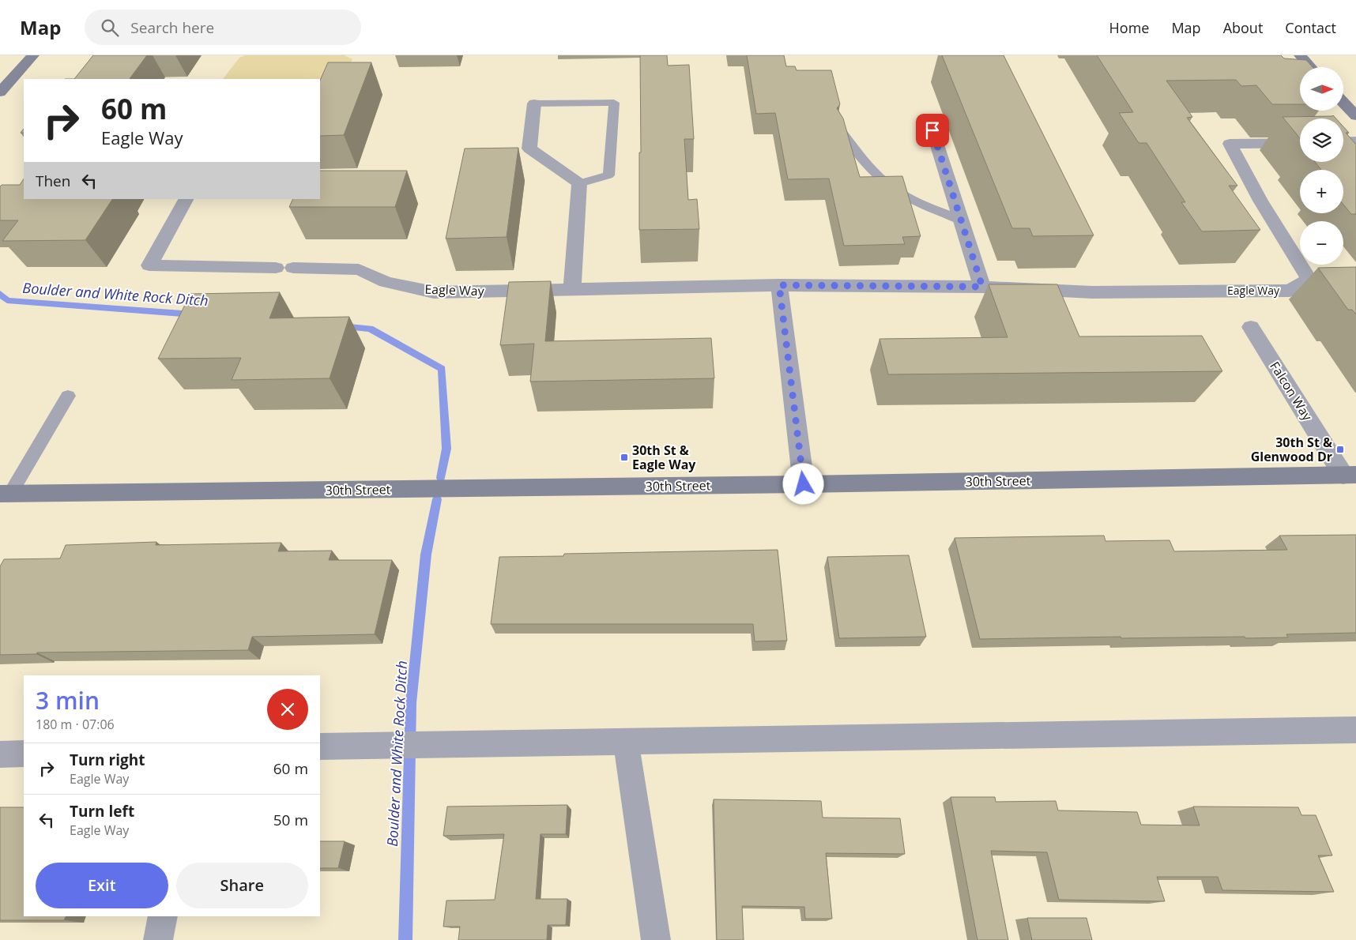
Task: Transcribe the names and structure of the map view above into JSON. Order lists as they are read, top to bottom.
{
  "streets": {
    "main road": ["30th Street"],
    "street": ["Eagle Way", "Falcon Way"]
  },
  "crossings": [
    ["Falcon Way", "30th Street"]
  ],
  "water": ["Boulder and White Rock Ditch"],
  "places": {
    "transit": ["30th St & Glenwood Dr", "30th St & Eagle Way"]
  },
  "north": "right",
  "page": {
    "header": "Map",
    "search": "Search here",
    "nav": [
      "Home",
      "Map",
      "About",
      "Contact"
    ],
    "map_buttons": ["+", "−"],
    "turn": ["60 m", "Eagle Way"],
    "then": "Then",
    "heading": ["3 min", "180 m · 07:06"],
    "list": [
      {
        "name": "Turn right",
        "note": "Eagle Way",
        "value": "60 m"
      },
      {
        "name": "Turn left",
        "note": "Eagle Way",
        "value": "50 m"
      }
    ],
    "buttons": ["Exit", "Share"]
  }
}
